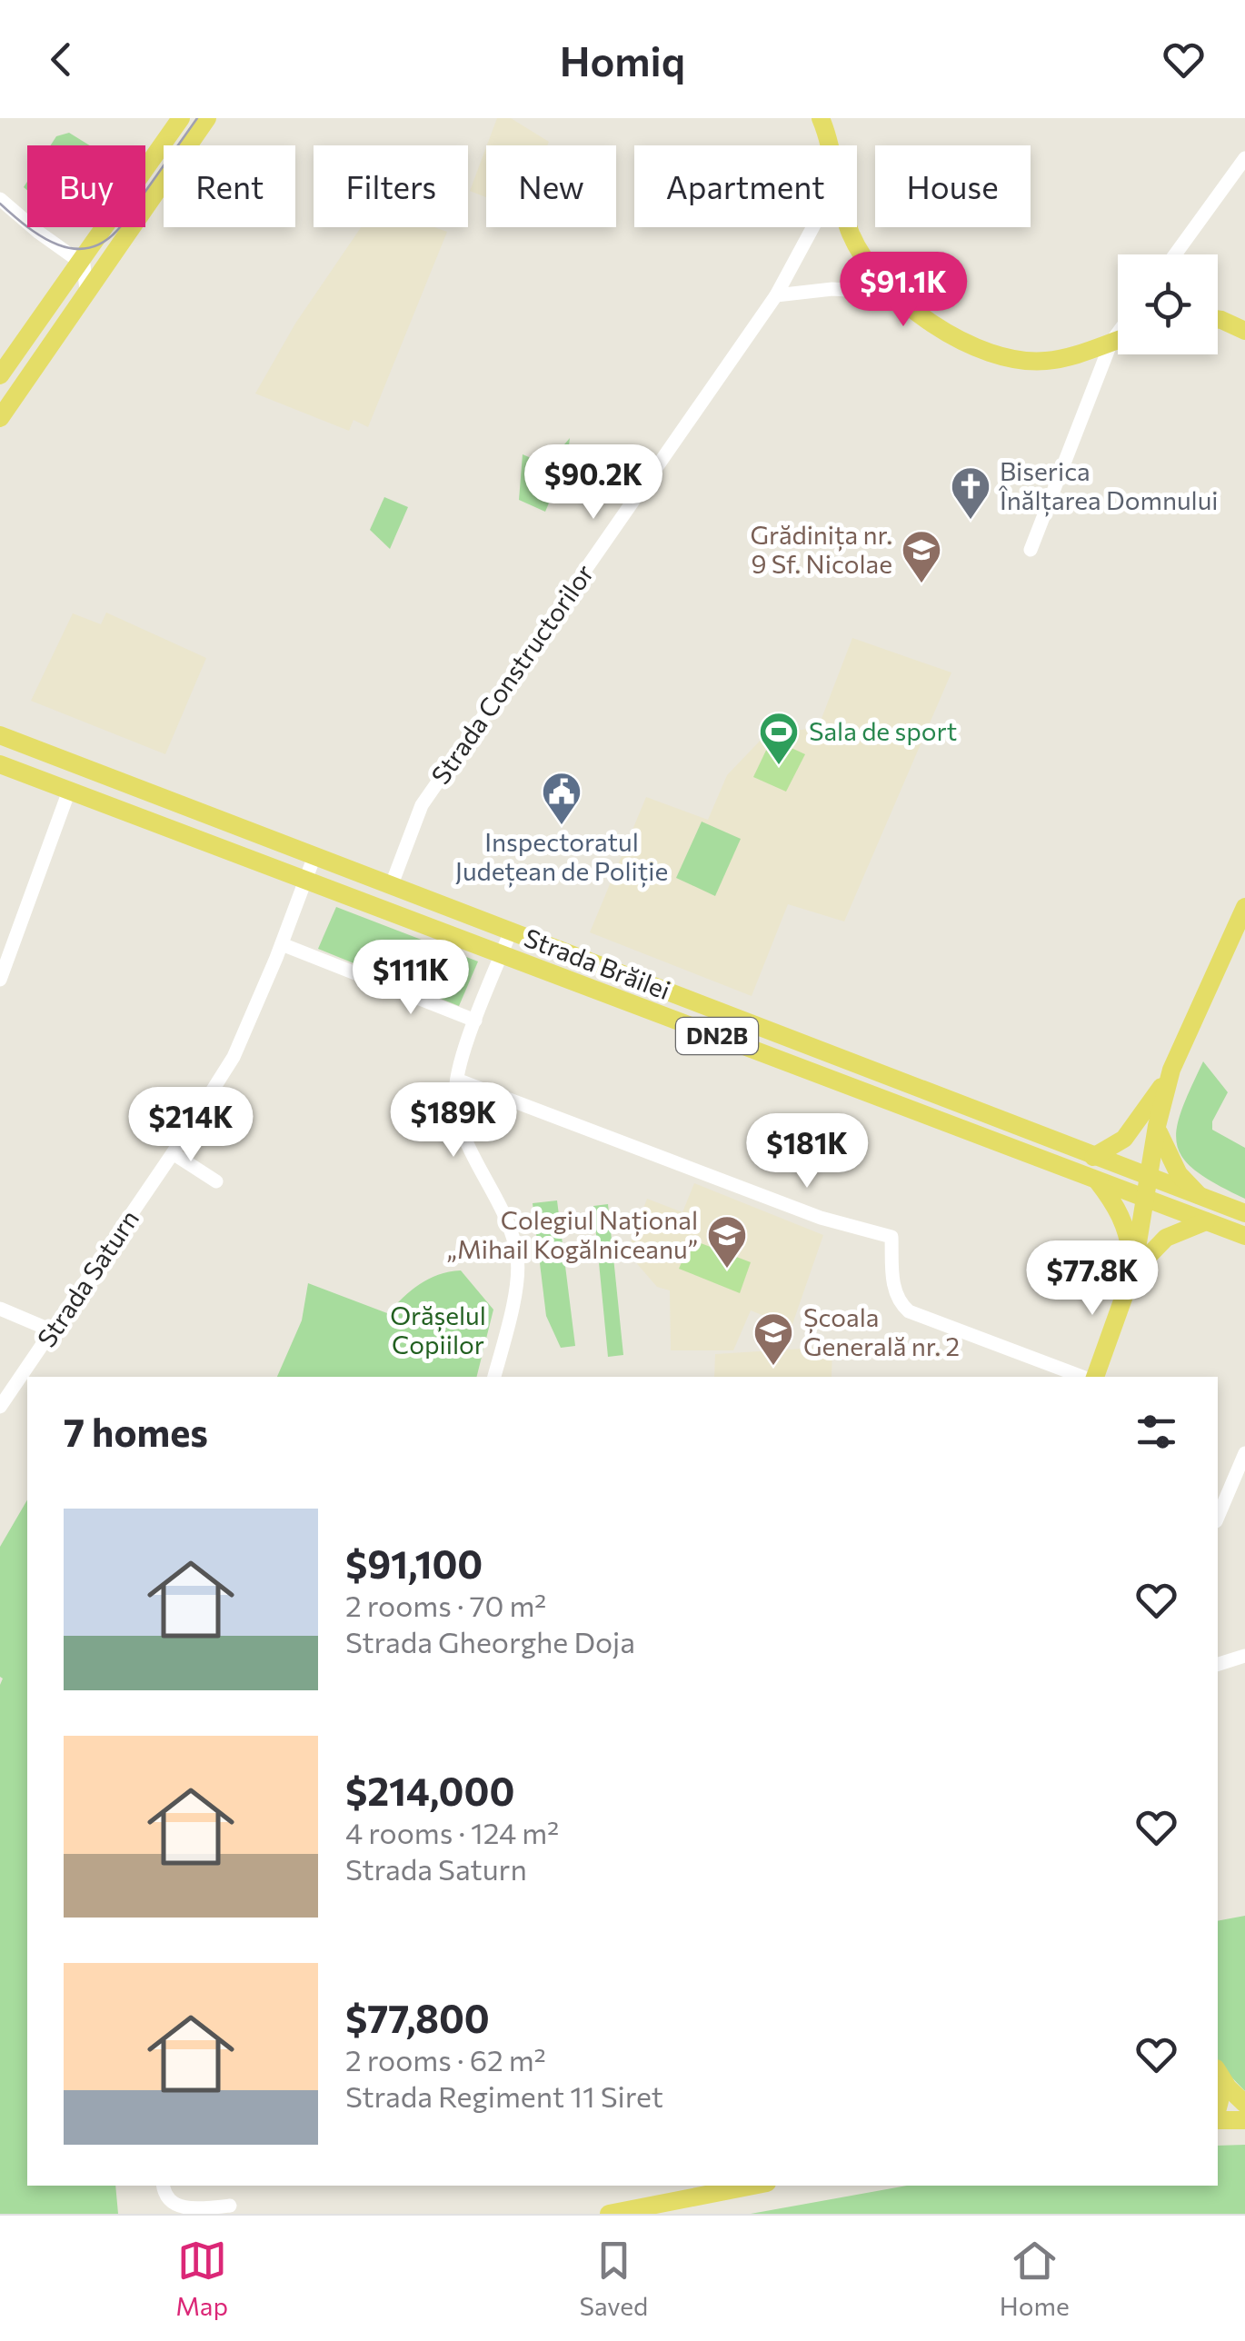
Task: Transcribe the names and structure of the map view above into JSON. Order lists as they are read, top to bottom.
{
  "streets": {
    "main road": ["Strada Brăilei", "DN2B"],
    "street": ["Strada Constructorilor", "Strada Saturn"]
  },
  "crossings": [
    ["Strada Constructorilor", "Strada Brăilei"],
    ["Strada Brăilei", "Strada Saturn"]
  ],
  "parks": ["Orășelul Copiilor"],
  "places": {
    "church": ["Biserica Înălțarea Domnului"],
    "school or university": ["Grădinița nr. 9 Sf. Nicolae", "Colegiul Național „Mihail Kogălniceanu”", "Școala Generală nr. 2"],
    "sports": ["Sala de sport"],
    "public building": ["Inspectoratul Județean de Poliție"]
  },
  "page": {
    "header": "Homiq",
    "chip": [
      "Buy",
      "Rent",
      "Filters",
      "New",
      "Apartment",
      "House"
    ],
    "price": [
      "$91.1K",
      "$90.2K",
      "$111K",
      "$189K",
      "$214K",
      "$181K",
      "$77.8K"
    ],
    "heading": "7 homes",
    "list": [
      {
        "name": "$91,100",
        "note": "2 rooms · 70 m² · Strada Gheorghe Doja"
      },
      {
        "name": "$214,000",
        "note": "4 rooms · 124 m² · Strada Saturn"
      },
      {
        "name": "$77,800",
        "note": "2 rooms · 62 m² · Strada Regiment 11 Siret"
      }
    ],
    "tabs": ["Map", "Saved", "Home"]
  }
}
